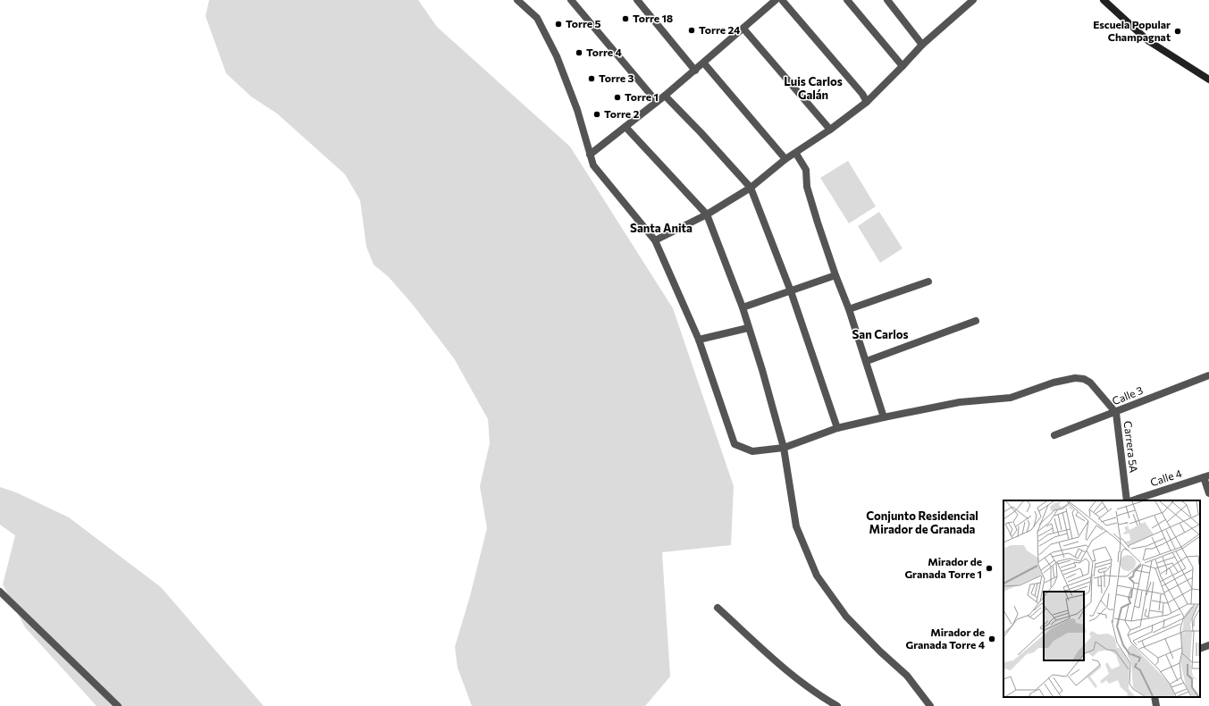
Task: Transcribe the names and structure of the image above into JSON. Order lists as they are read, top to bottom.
{
  "streets": {
    "street": ["Calle 3", "Carrera 5A", "Calle 4"]
  },
  "crossings": [
    ["Calle 3", "Carrera 5A"]
  ],
  "districts": [
    "Luis Carlos Galán",
    "Santa Anita",
    "San Carlos",
    "Conjunto Residencial Mirador de Granada"
  ],
  "places": [
    "Torre 18",
    "Torre 5",
    "Torre 24",
    "Escuela Popular Champagnat",
    "Torre 4",
    "Torre 3",
    "Torre 1",
    "Torre 2",
    "Mirador de Granada Torre 1",
    "Mirador de Granada Torre 4"
  ]
}
